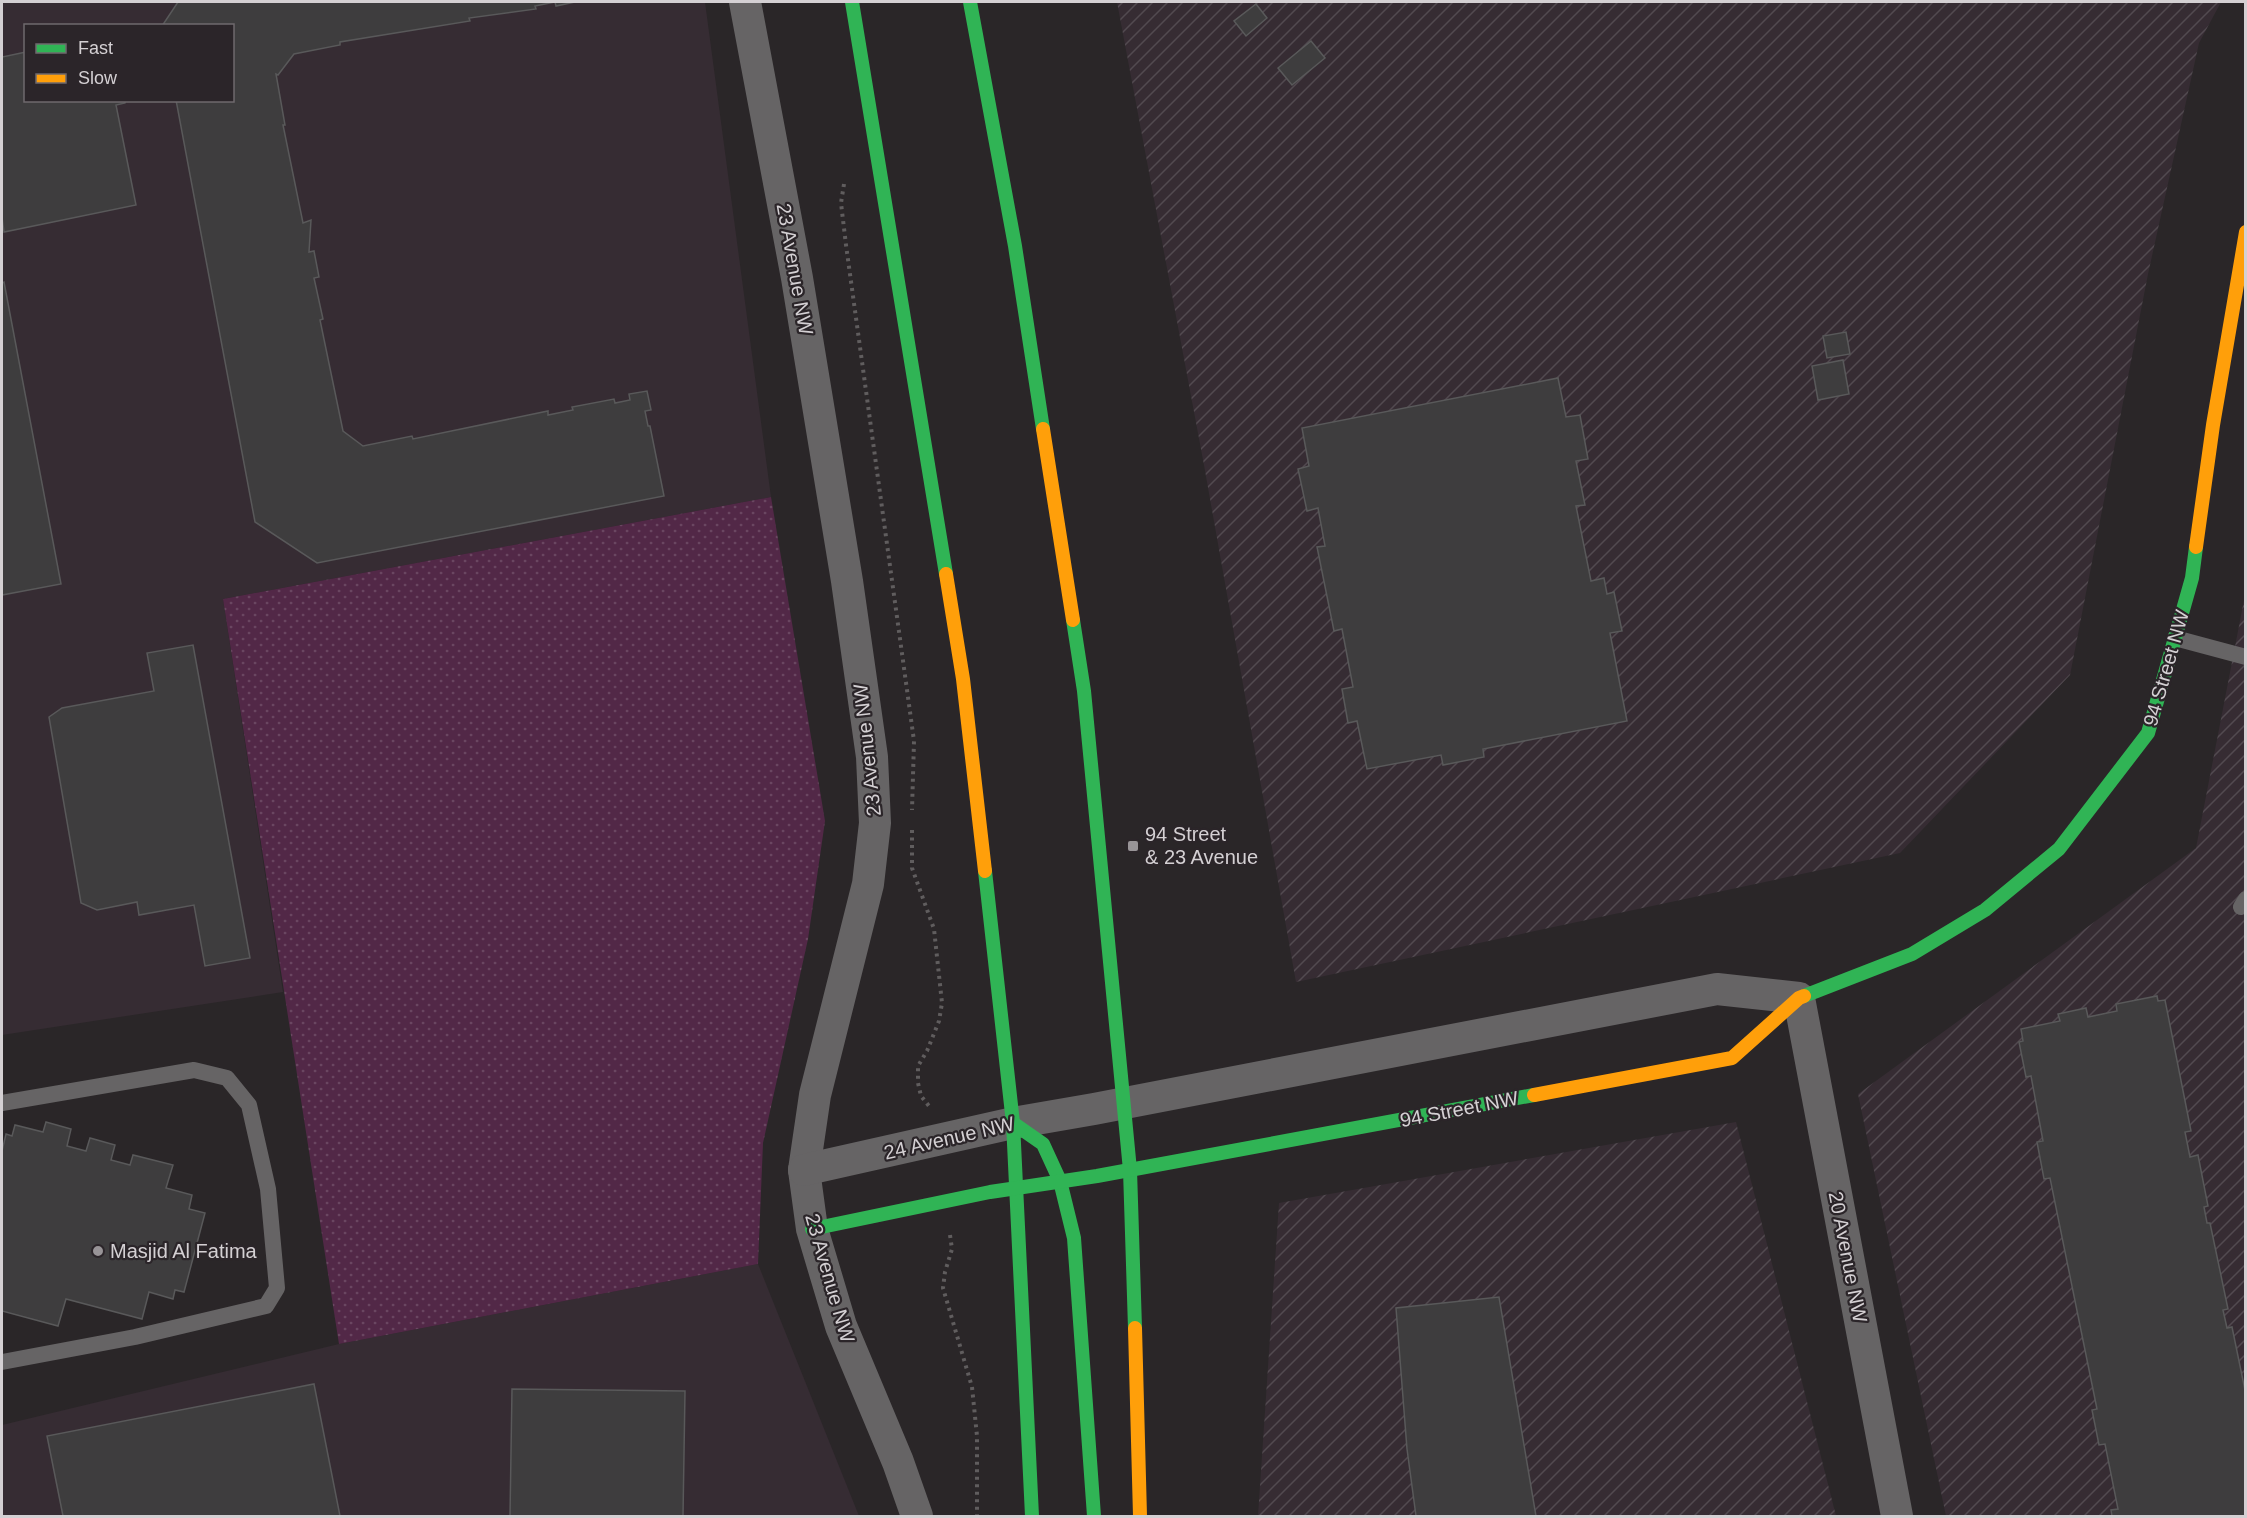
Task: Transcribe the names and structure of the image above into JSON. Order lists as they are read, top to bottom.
{
  "streets": {
    "main road": ["94 Street NW"],
    "street": ["23 Avenue NW", "24 Avenue NW", "20 Avenue NW"]
  },
  "crossings": [
    ["23 Avenue NW", "24 Avenue NW"],
    ["94 Street NW", "24 Avenue NW"],
    ["94 Street NW", "20 Avenue NW"]
  ],
  "places": {
    "transit": ["94 Street & 23 Avenue"],
    "other": ["Masjid Al Fatima"]
  },
  "legend": ["Fast", "Slow"]
}
